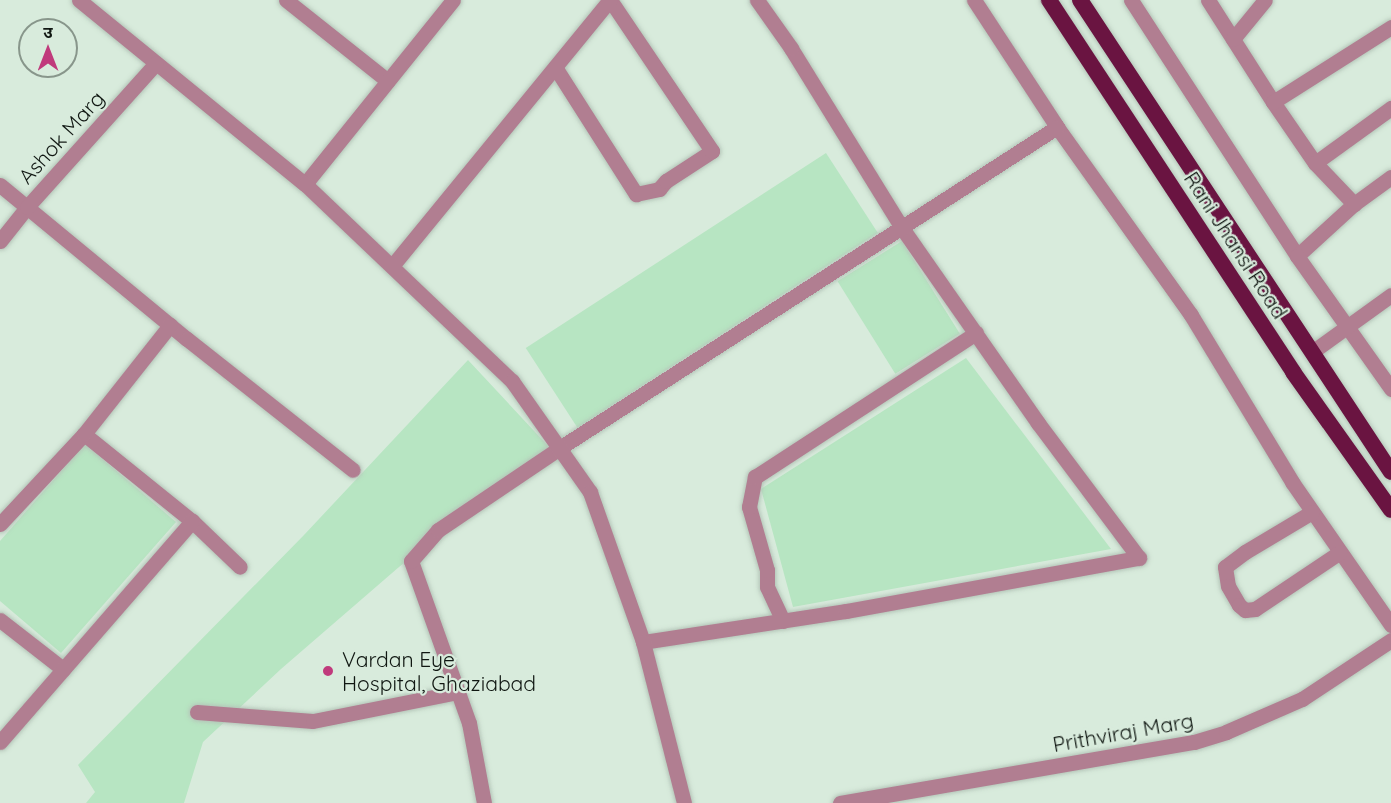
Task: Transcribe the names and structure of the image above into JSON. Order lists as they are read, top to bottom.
{
  "streets": {
    "highway": ["Rani Jhansi Road"],
    "street": ["Ashok Marg", "Prithviraj Marg"]
  },
  "places": ["Vardan Eye Hospital, Ghaziabad"],
  "north": "top"
}
